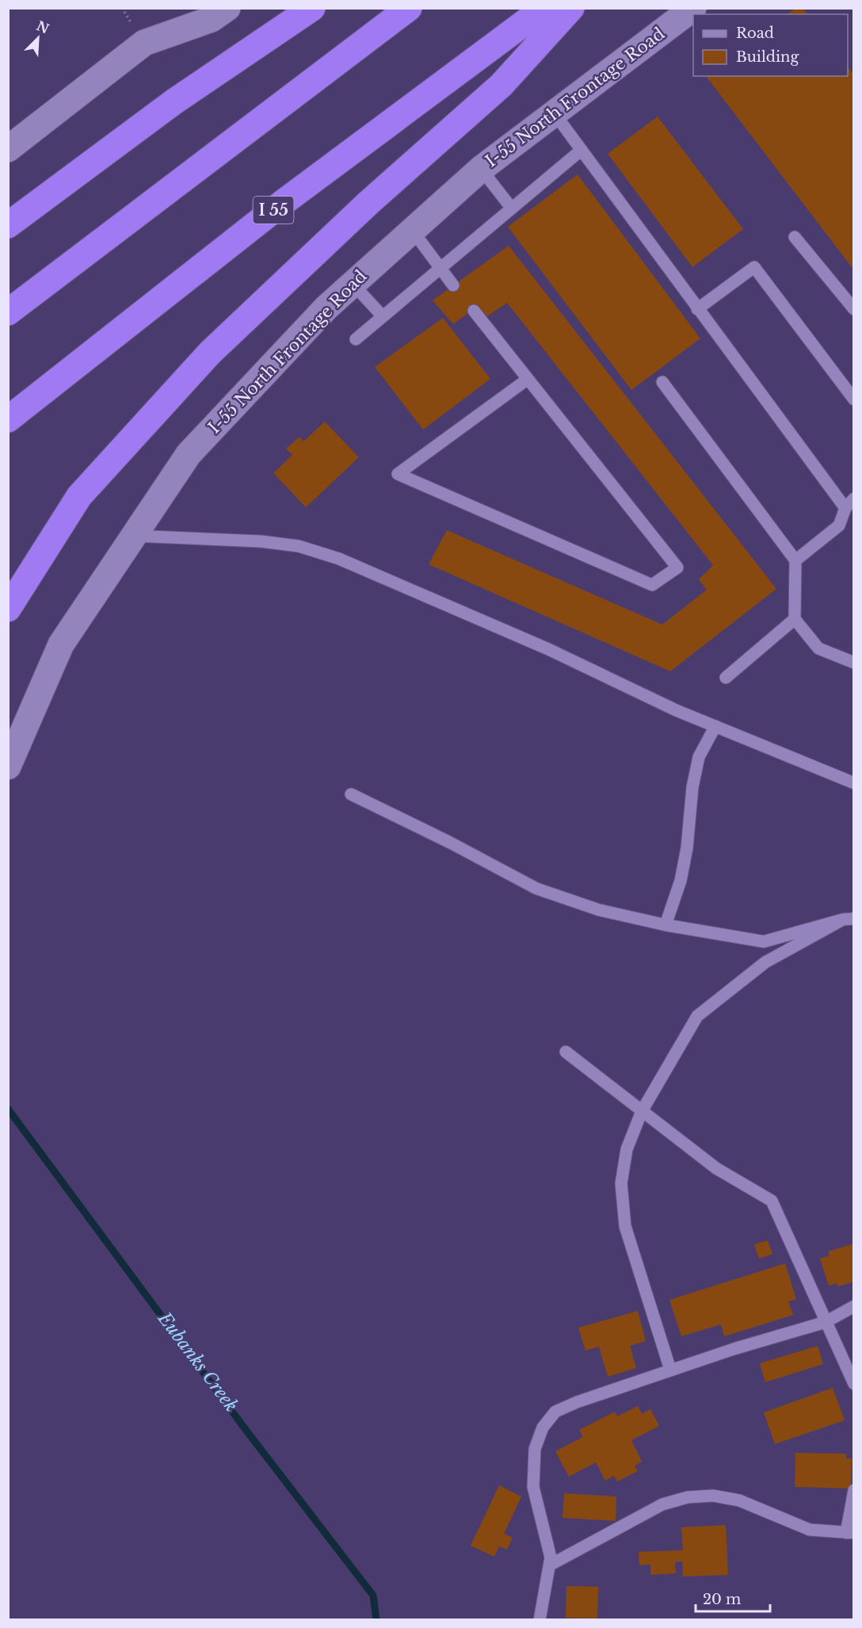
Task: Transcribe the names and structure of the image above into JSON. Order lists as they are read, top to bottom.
{
  "streets": {
    "highway": ["I 55"],
    "street": ["I-55 North Frontage Road"]
  },
  "water": ["Eubanks Creek"],
  "legend": ["Road", "Building"],
  "scale_bar": "20 m",
  "north": "top right"
}
